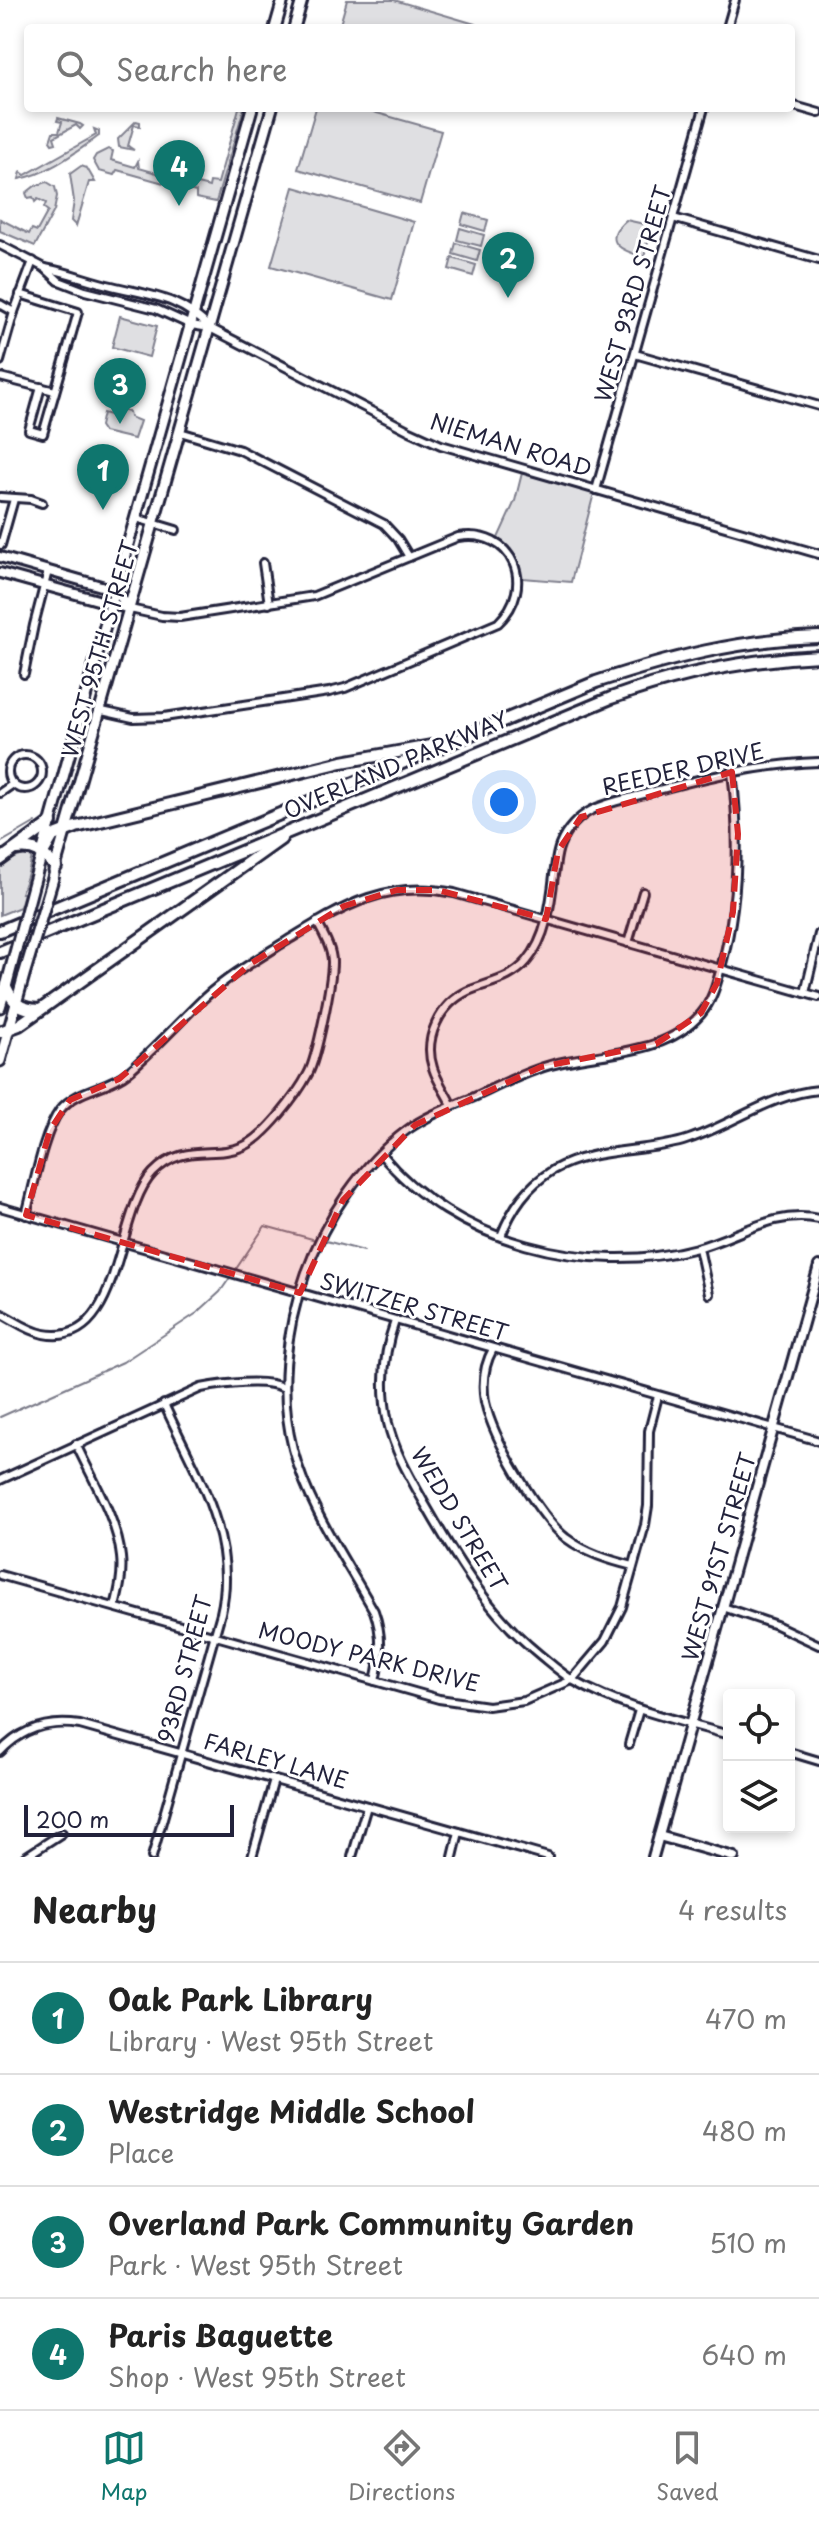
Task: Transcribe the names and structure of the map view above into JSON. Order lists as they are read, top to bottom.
{
  "streets": {
    "highway": ["OVERLAND PARKWAY"],
    "main road": ["WEST 95TH STREET"],
    "street": [
      "WEST 93RD STREET",
      "NIEMAN ROAD",
      "REEDER DRIVE",
      "SWITZER STREET",
      "WEDD STREET",
      "WEST 91ST STREET",
      "MOODY PARK DRIVE",
      "93RD STREET",
      "FARLEY LANE"
    ]
  },
  "crossings": [
    ["WEST 93RD STREET", "NIEMAN ROAD"],
    ["NIEMAN ROAD", "WEST 95TH STREET"],
    ["SWITZER STREET", "WEDD STREET"],
    ["SWITZER STREET", "WEST 91ST STREET"],
    ["SWITZER STREET", "MOODY PARK DRIVE"],
    ["WEDD STREET", "WEST 91ST STREET"],
    ["WEDD STREET", "MOODY PARK DRIVE"],
    ["MOODY PARK DRIVE", "93RD STREET"],
    ["93RD STREET", "FARLEY LANE"]
  ],
  "scale_bar": "200 m",
  "page": {
    "search": "Search here",
    "pins": [
      "4",
      "2",
      "3",
      "1"
    ],
    "scale": "200 m",
    "heading": ["Nearby", "4 results"],
    "list": [
      {
        "mark": "1",
        "name": "Oak Park Library",
        "note": "Library · West 95th Street",
        "value": "470 m"
      },
      {
        "mark": "2",
        "name": "Westridge Middle School",
        "note": "Place",
        "value": "480 m"
      },
      {
        "mark": "3",
        "name": "Overland Park Community Garden",
        "note": "Park · West 95th Street",
        "value": "510 m"
      },
      {
        "mark": "4",
        "name": "Paris Baguette",
        "note": "Shop · West 95th Street",
        "value": "640 m"
      }
    ],
    "nav": ["Map", "Directions", "Saved"]
  }
}
